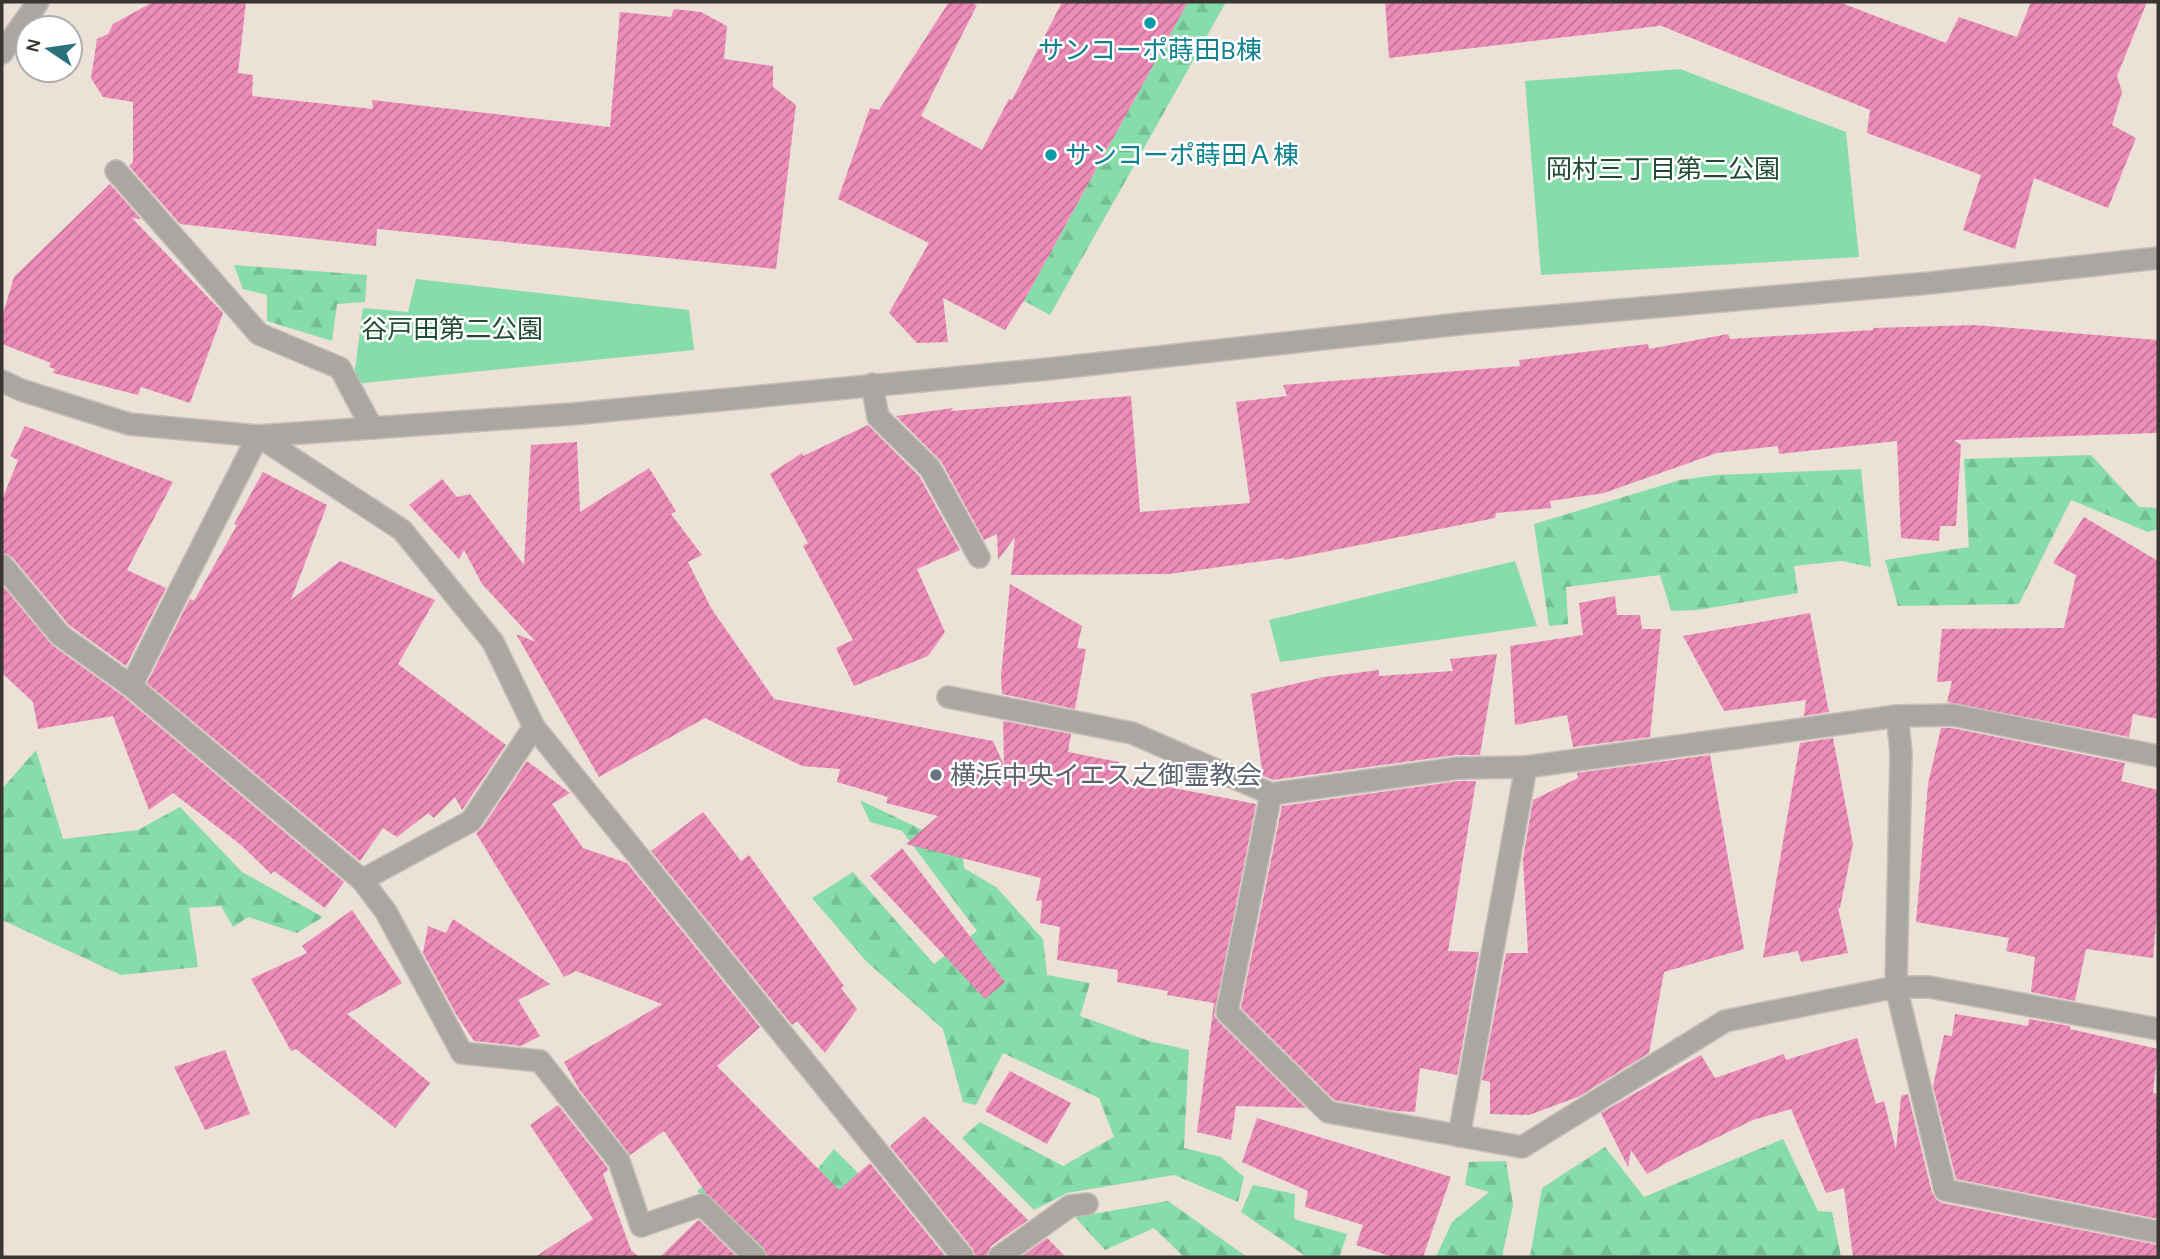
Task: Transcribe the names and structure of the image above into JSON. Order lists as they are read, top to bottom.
{
  "parks": ["岡村三丁目第二公園", "谷戸田第二公園"],
  "places": ["サンコーポ蒔田B棟", "サンコーポ蒔田Ａ棟", "横浜中央イエス之御霊教会"],
  "north": "left"
}
